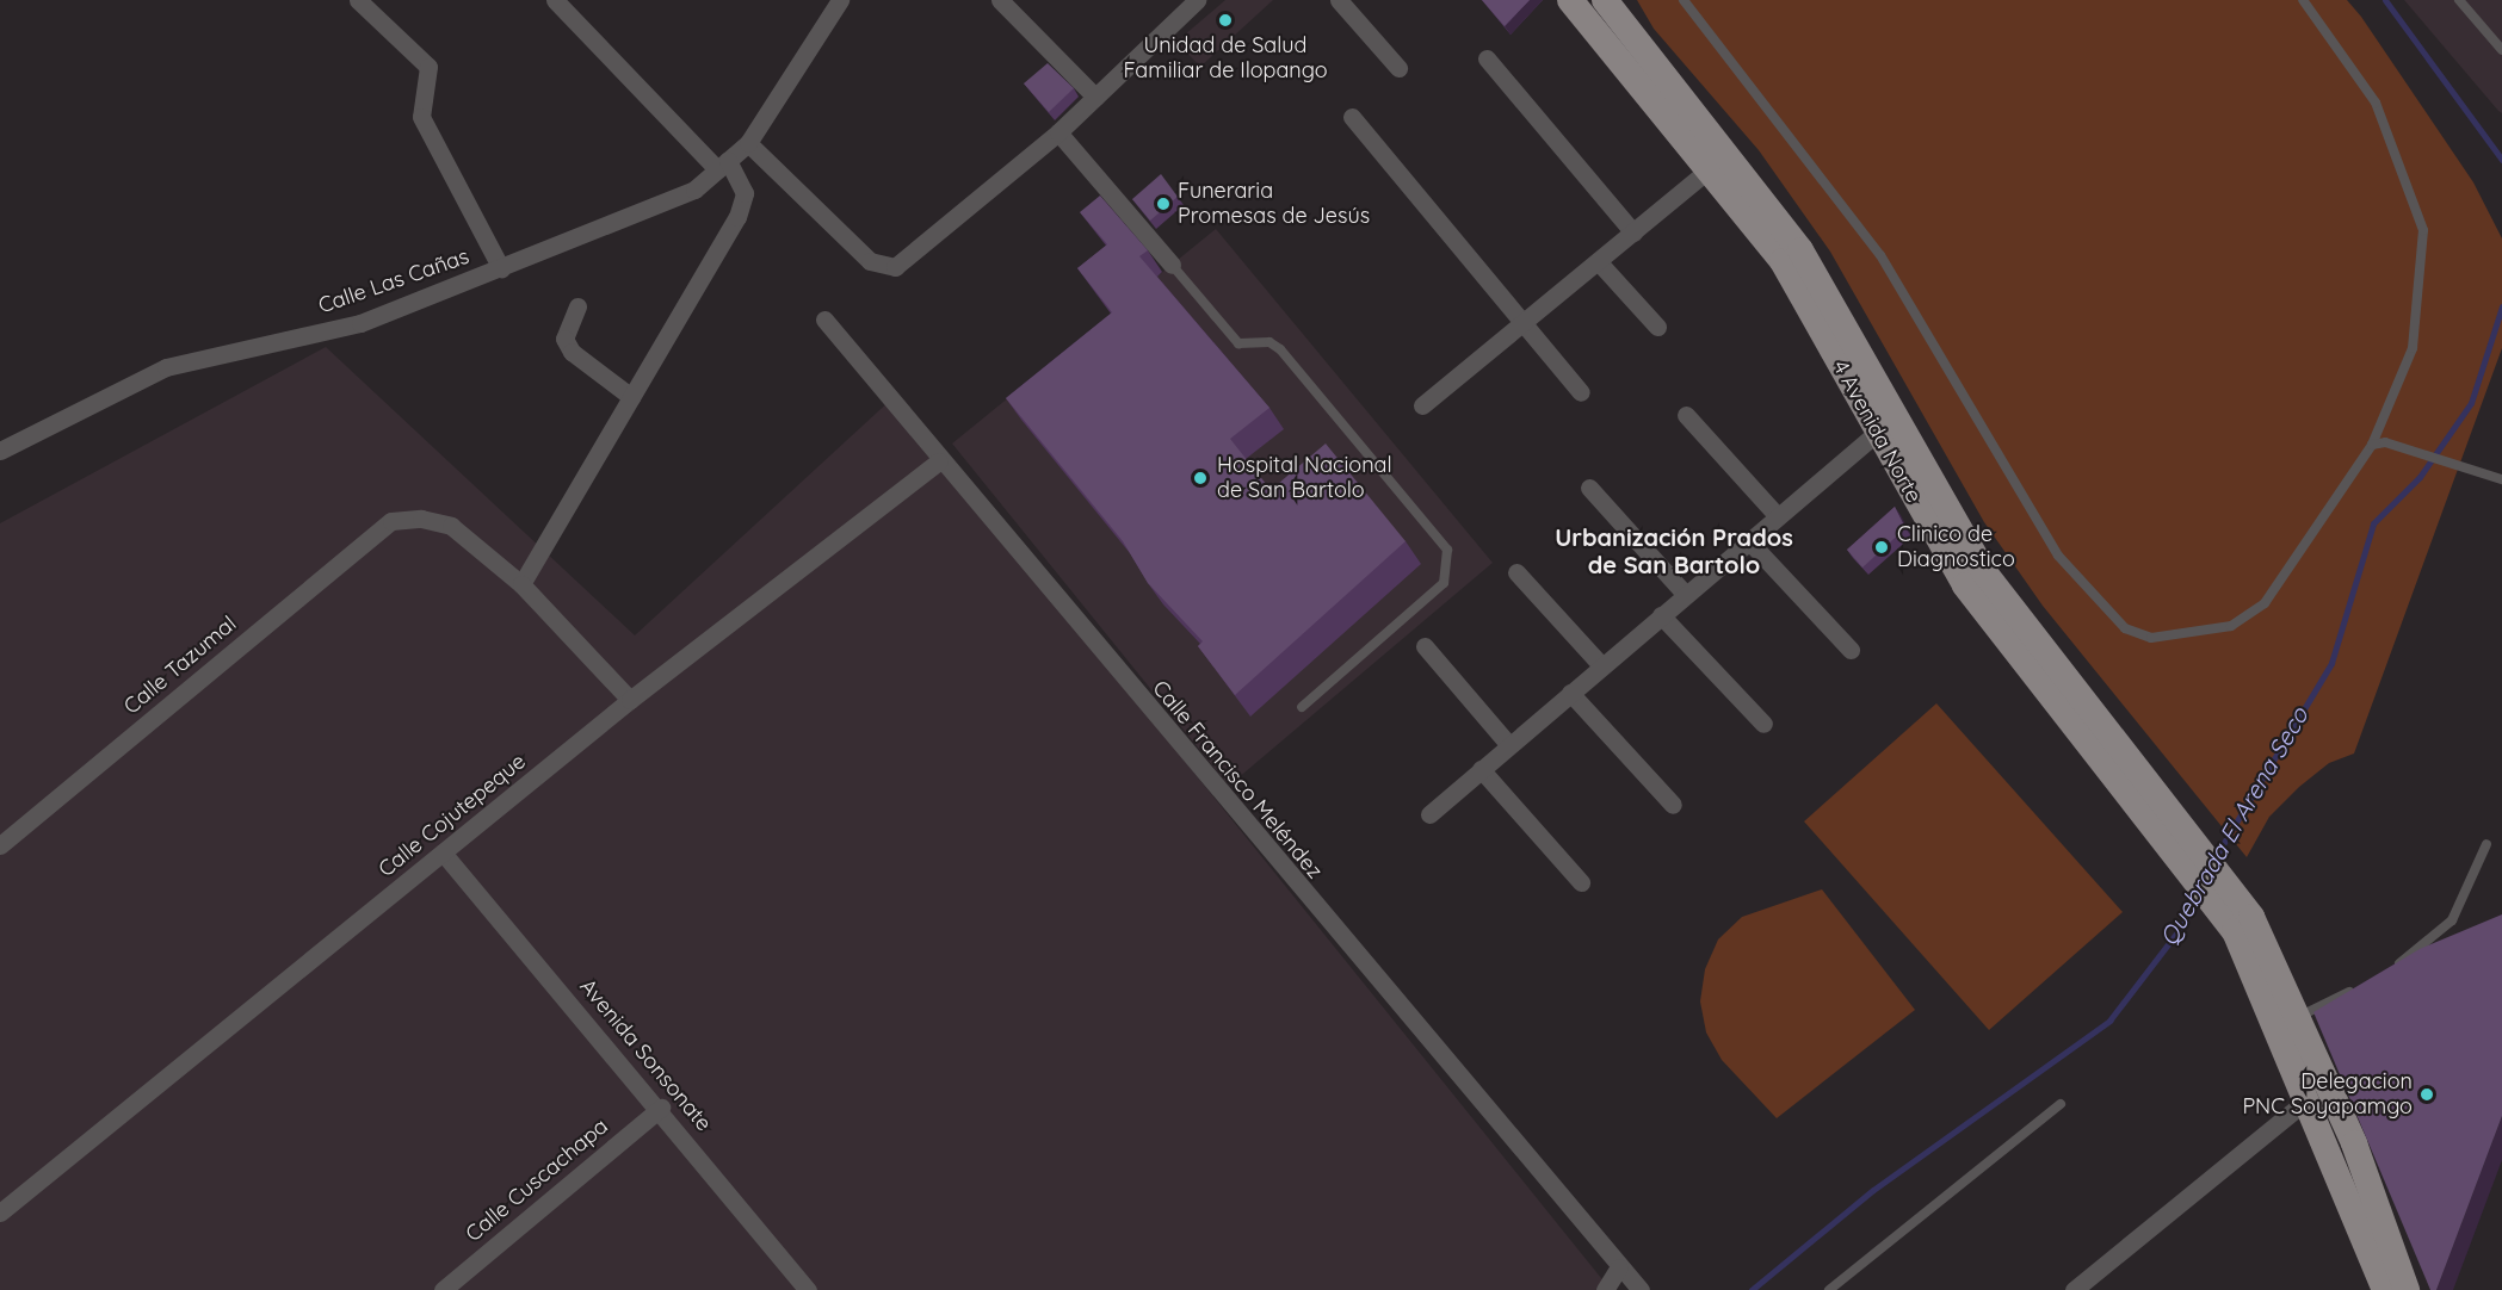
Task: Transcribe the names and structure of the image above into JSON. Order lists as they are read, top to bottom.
{
  "streets": {
    "main road": ["4 Avenida Norte"],
    "street": [
      "Calle Las Cañas",
      "Calle Tazumal",
      "Calle Francisco Meléndez",
      "Calle Cojutepeque",
      "Avenida Sonsonate",
      "Calle Cuscachapa"
    ]
  },
  "crossings": [
    ["Calle Francisco Meléndez", "Calle Cojutepeque"],
    ["Calle Cojutepeque", "Avenida Sonsonate"],
    ["Avenida Sonsonate", "Calle Cuscachapa"]
  ],
  "districts": ["Urbanización Prados de San Bartolo"],
  "water": ["Quebrada El Arena Seco"],
  "places": [
    "Unidad de Salud Familiar de Ilopango",
    "Funeraria Promesas de Jesús",
    "Hospital Nacional de San Bartolo",
    "Clinico de Diagnostico",
    "Delegacion PNC Soyapamgo"
  ]
}
